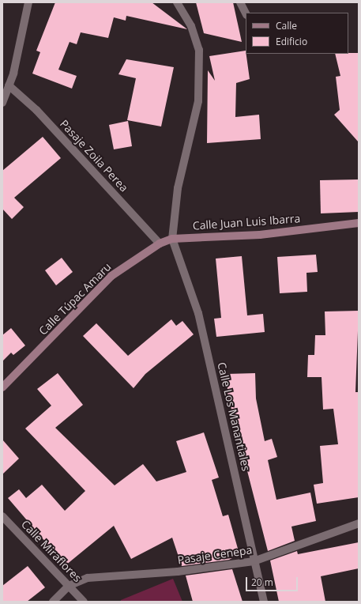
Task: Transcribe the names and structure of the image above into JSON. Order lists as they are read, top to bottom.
{
  "streets": {
    "street": [
      "Pasaje Zoila Perea",
      "Calle Juan Luis Ibarra",
      "Calle Túpac Amaru",
      "Calle Los Manantiales",
      "Calle Miraflores",
      "Pasaje Cenepa"
    ]
  },
  "crossings": [
    ["Pasaje Zoila Perea", "Calle Túpac Amaru"],
    ["Calle Juan Luis Ibarra", "Calle Túpac Amaru"],
    ["Calle Juan Luis Ibarra", "Calle Los Manantiales"],
    ["Calle Túpac Amaru", "Calle Los Manantiales"],
    ["Calle Los Manantiales", "Pasaje Cenepa"],
    ["Calle Miraflores", "Pasaje Cenepa"]
  ],
  "legend": ["Calle", "Edificio"],
  "scale_bar": "20 m"
}
